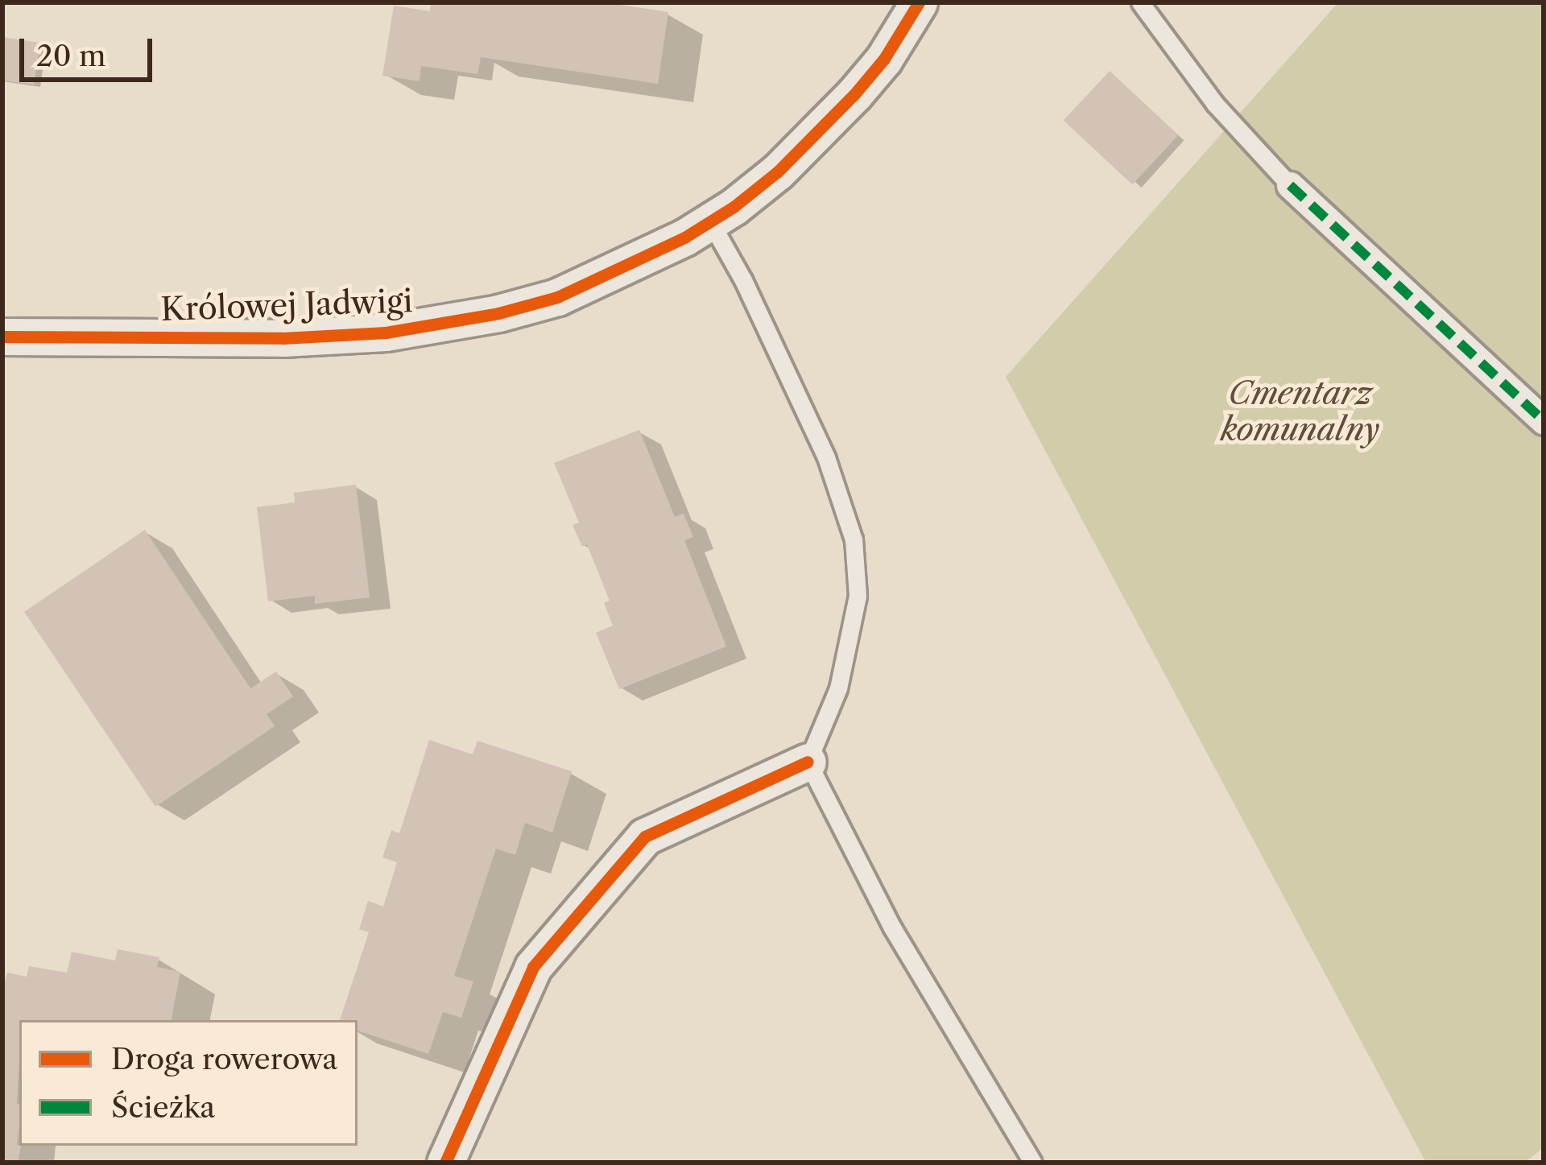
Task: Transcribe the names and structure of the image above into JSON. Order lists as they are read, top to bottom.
{
  "streets": {
    "street": ["Królowej Jadwigi"]
  },
  "parks": ["Cmentarz komunalny"],
  "legend": ["Droga rowerowa", "Ścieżka"],
  "scale_bar": "20 m"
}
